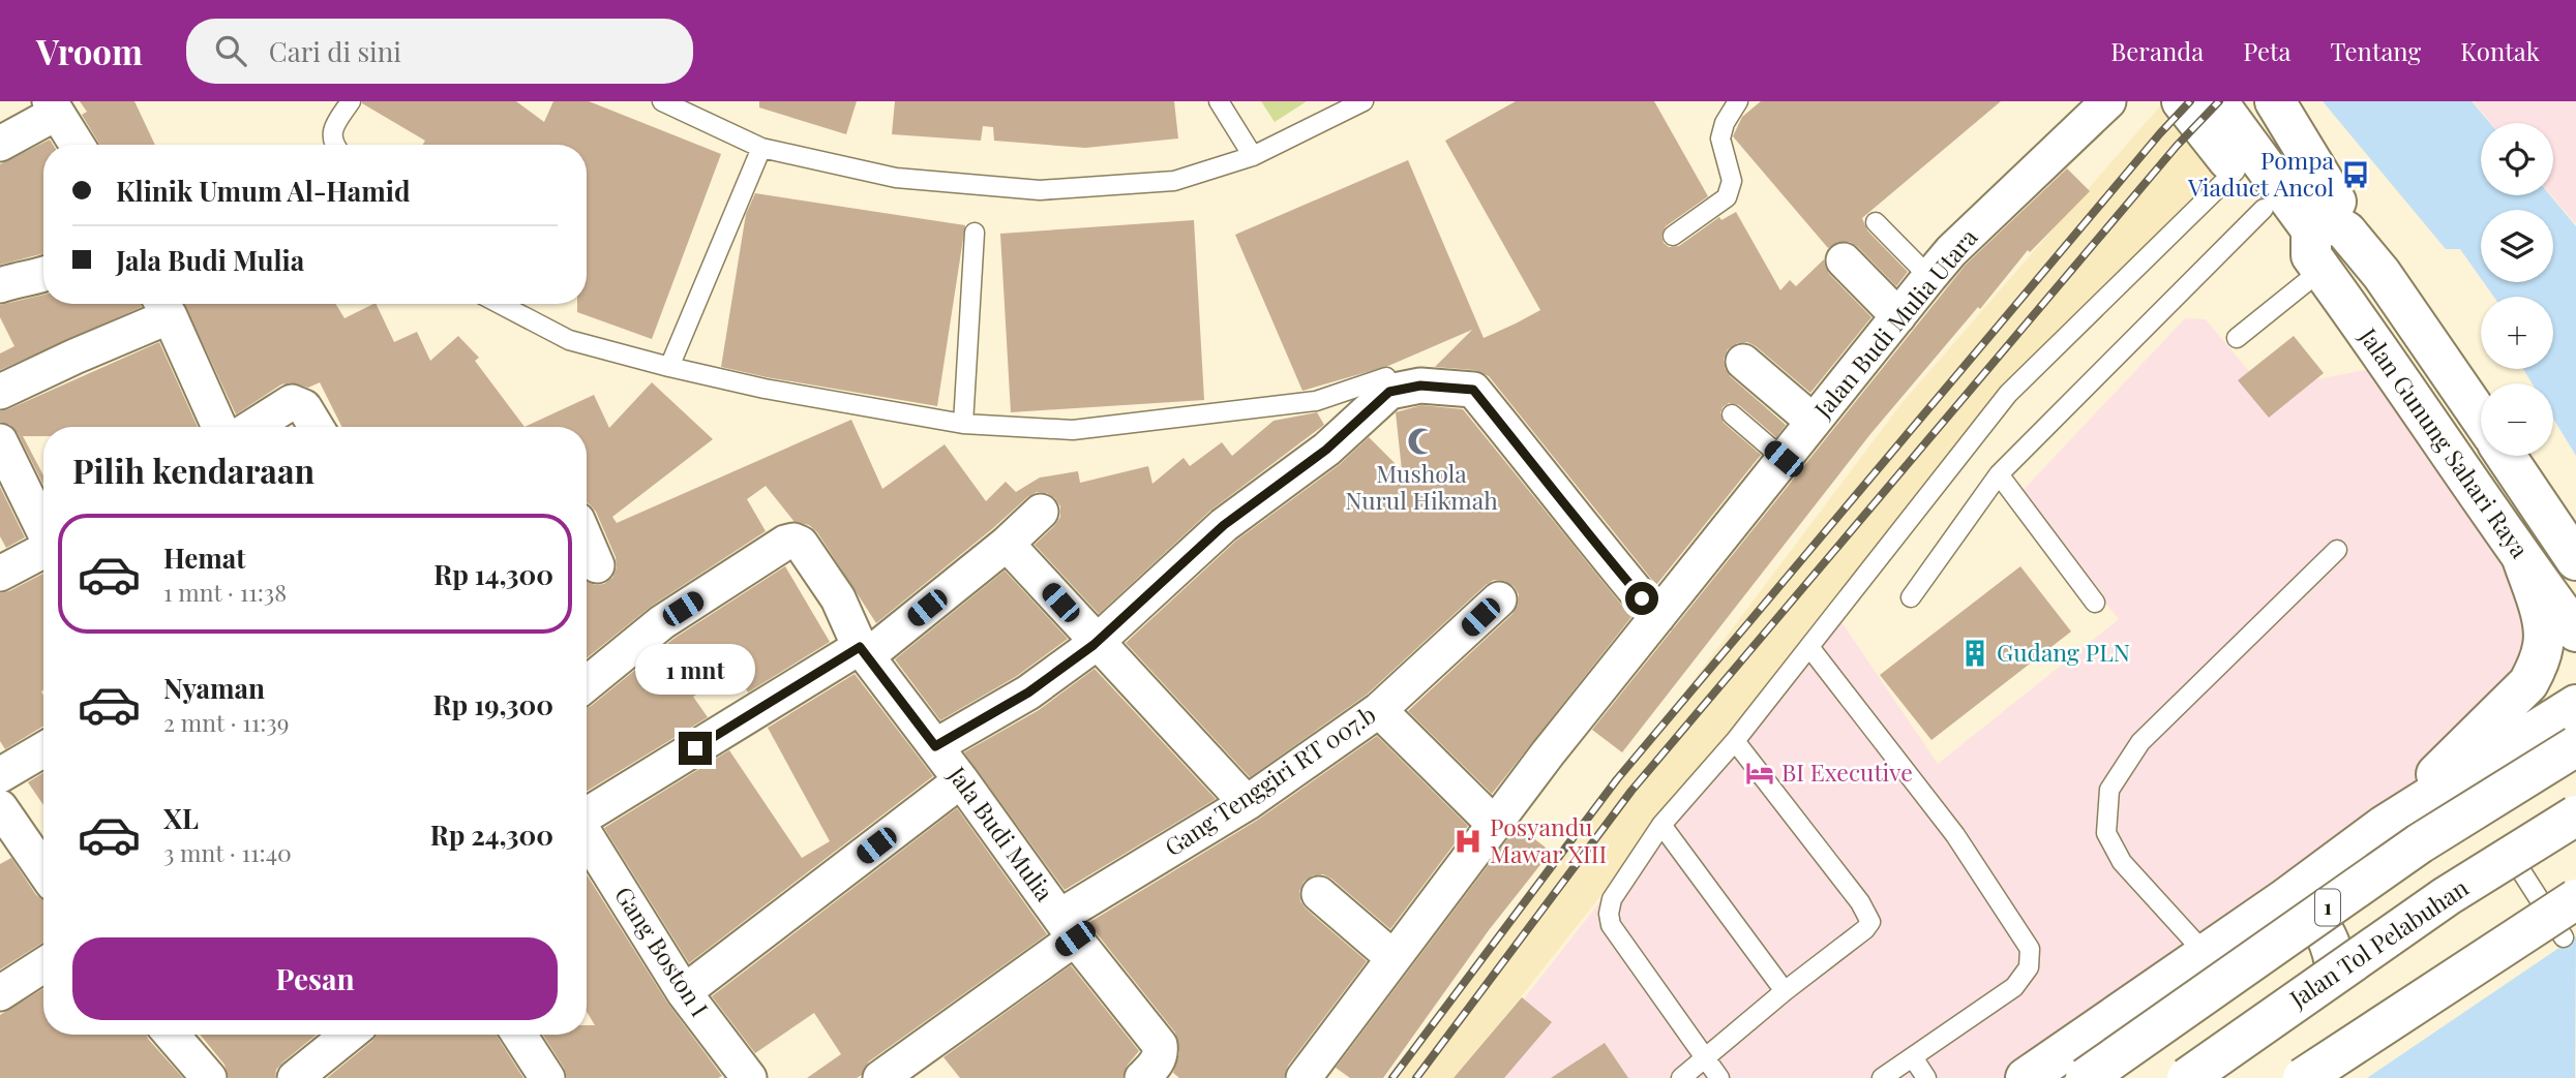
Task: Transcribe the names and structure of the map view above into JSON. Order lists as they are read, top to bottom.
{
  "streets": {
    "main road": ["Jalan Gunung Sahari Raya", "1", "Jalan Tol Pelabuhan"],
    "street": [
      "Jalan Budi Mulia Utara",
      "Gang Tenggiri RT 007.b",
      "Jala Budi Mulia",
      "Gang Boston I"
    ]
  },
  "crossings": [
    ["Gang Tenggiri RT 007.b", "Jala Budi Mulia"]
  ],
  "places": {
    "bus stop": ["Pompa Viaduct Ancol"],
    "mosque": ["Mushola Nurul Hikmah"],
    "building": ["Gudang PLN"],
    "hotel": ["BI Executive"],
    "hospital": ["Posyandu Mawar XIII"]
  },
  "page": {
    "header": "Vroom",
    "search": "Cari di sini",
    "nav": [
      "Beranda",
      "Peta",
      "Tentang",
      "Kontak"
    ],
    "map_buttons": ["+", "−"],
    "banner": ["Klinik Umum Al-Hamid", "Jala Budi Mulia"],
    "heading": "Pilih kendaraan",
    "list": [
      {
        "name": "Hemat",
        "note": "1 mnt · 11:38",
        "value": "Rp 14,300"
      },
      {
        "name": "Nyaman",
        "note": "2 mnt · 11:39",
        "value": "Rp 19,300"
      },
      {
        "name": "XL",
        "note": "3 mnt · 11:40",
        "value": "Rp 24,300"
      }
    ],
    "bubble": "1 mnt",
    "buttons": "Pesan"
  }
}
